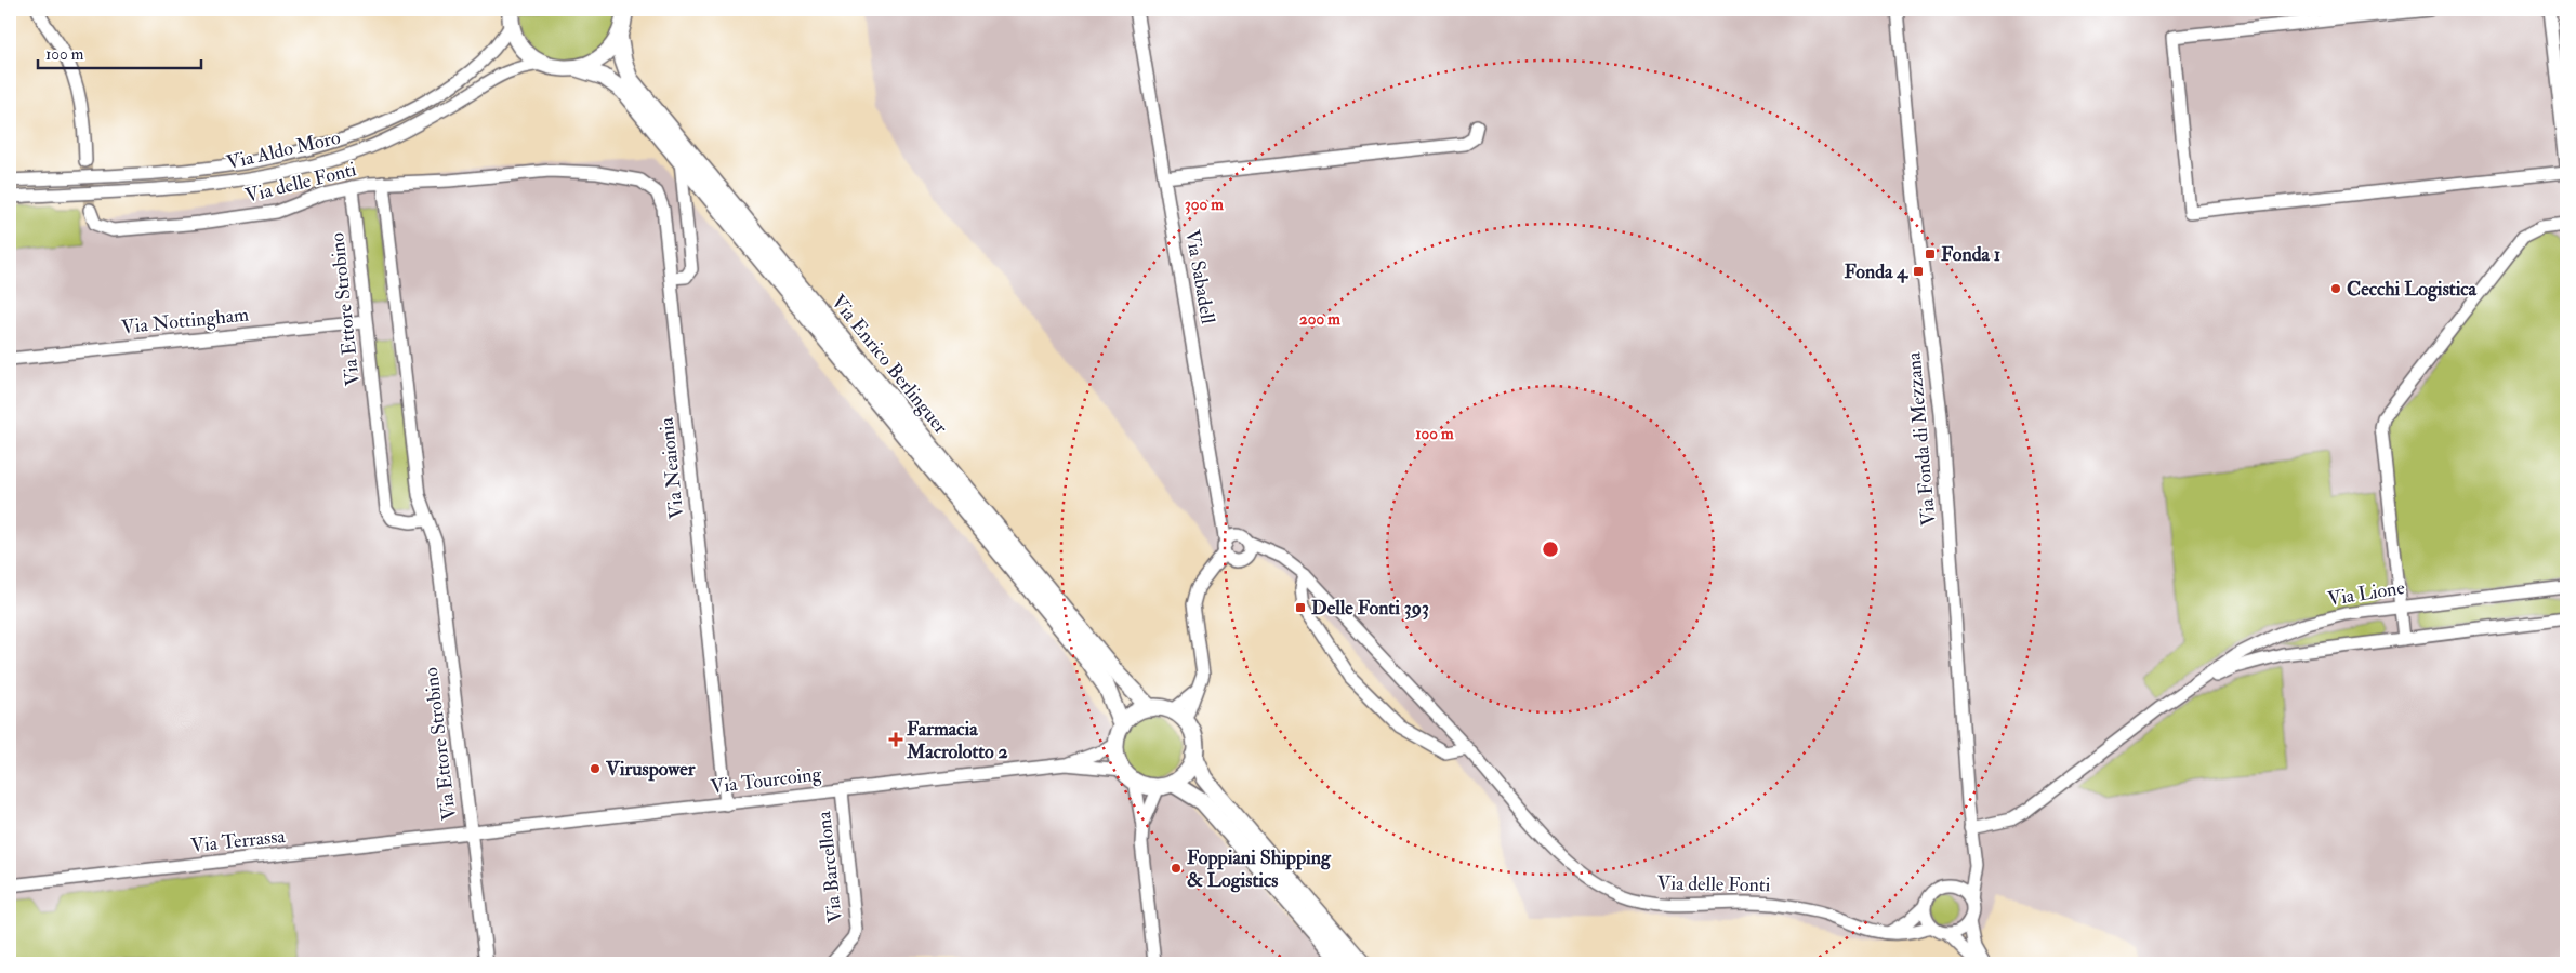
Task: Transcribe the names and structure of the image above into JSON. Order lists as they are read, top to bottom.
{
  "streets": {
    "main road": ["Via Enrico Berlinguer"],
    "street": [
      "Via Aldo Moro",
      "Via delle Fonti",
      "Via Sabadell",
      "Via Ettore Strobino",
      "Via Nottingham",
      "Via Fonda di Mezzana",
      "Via Neaionia",
      "Via Lione",
      "Via Tourcoing",
      "Via Terrassa",
      "Via Barcellona"
    ]
  },
  "crossings": [
    ["Via delle Fonti", "Via Ettore Strobino"],
    ["Via delle Fonti", "Via Fonda di Mezzana"],
    ["Via delle Fonti", "Via Neaionia"],
    ["Via Ettore Strobino", "Via Nottingham"],
    ["Via Ettore Strobino", "Via Tourcoing"],
    ["Via Ettore Strobino", "Via Terrassa"],
    ["Via Enrico Berlinguer", "Via Tourcoing"],
    ["Via Fonda di Mezzana", "Via Lione"],
    ["Via Neaionia", "Via Tourcoing"],
    ["Via Tourcoing", "Via Terrassa"],
    ["Via Tourcoing", "Via Barcellona"]
  ],
  "places": {
    "transit": ["Fonda 1", "Fonda 4", "Delle Fonti 393"],
    "other": ["Cecchi Logistica", "Viruspower", "Foppiani Shipping & Logistics"],
    "health": ["Farmacia Macrolotto 2"]
  },
  "scale_bar": "100 m",
  "rings": ["300 m", "200 m", "100 m"]
}
